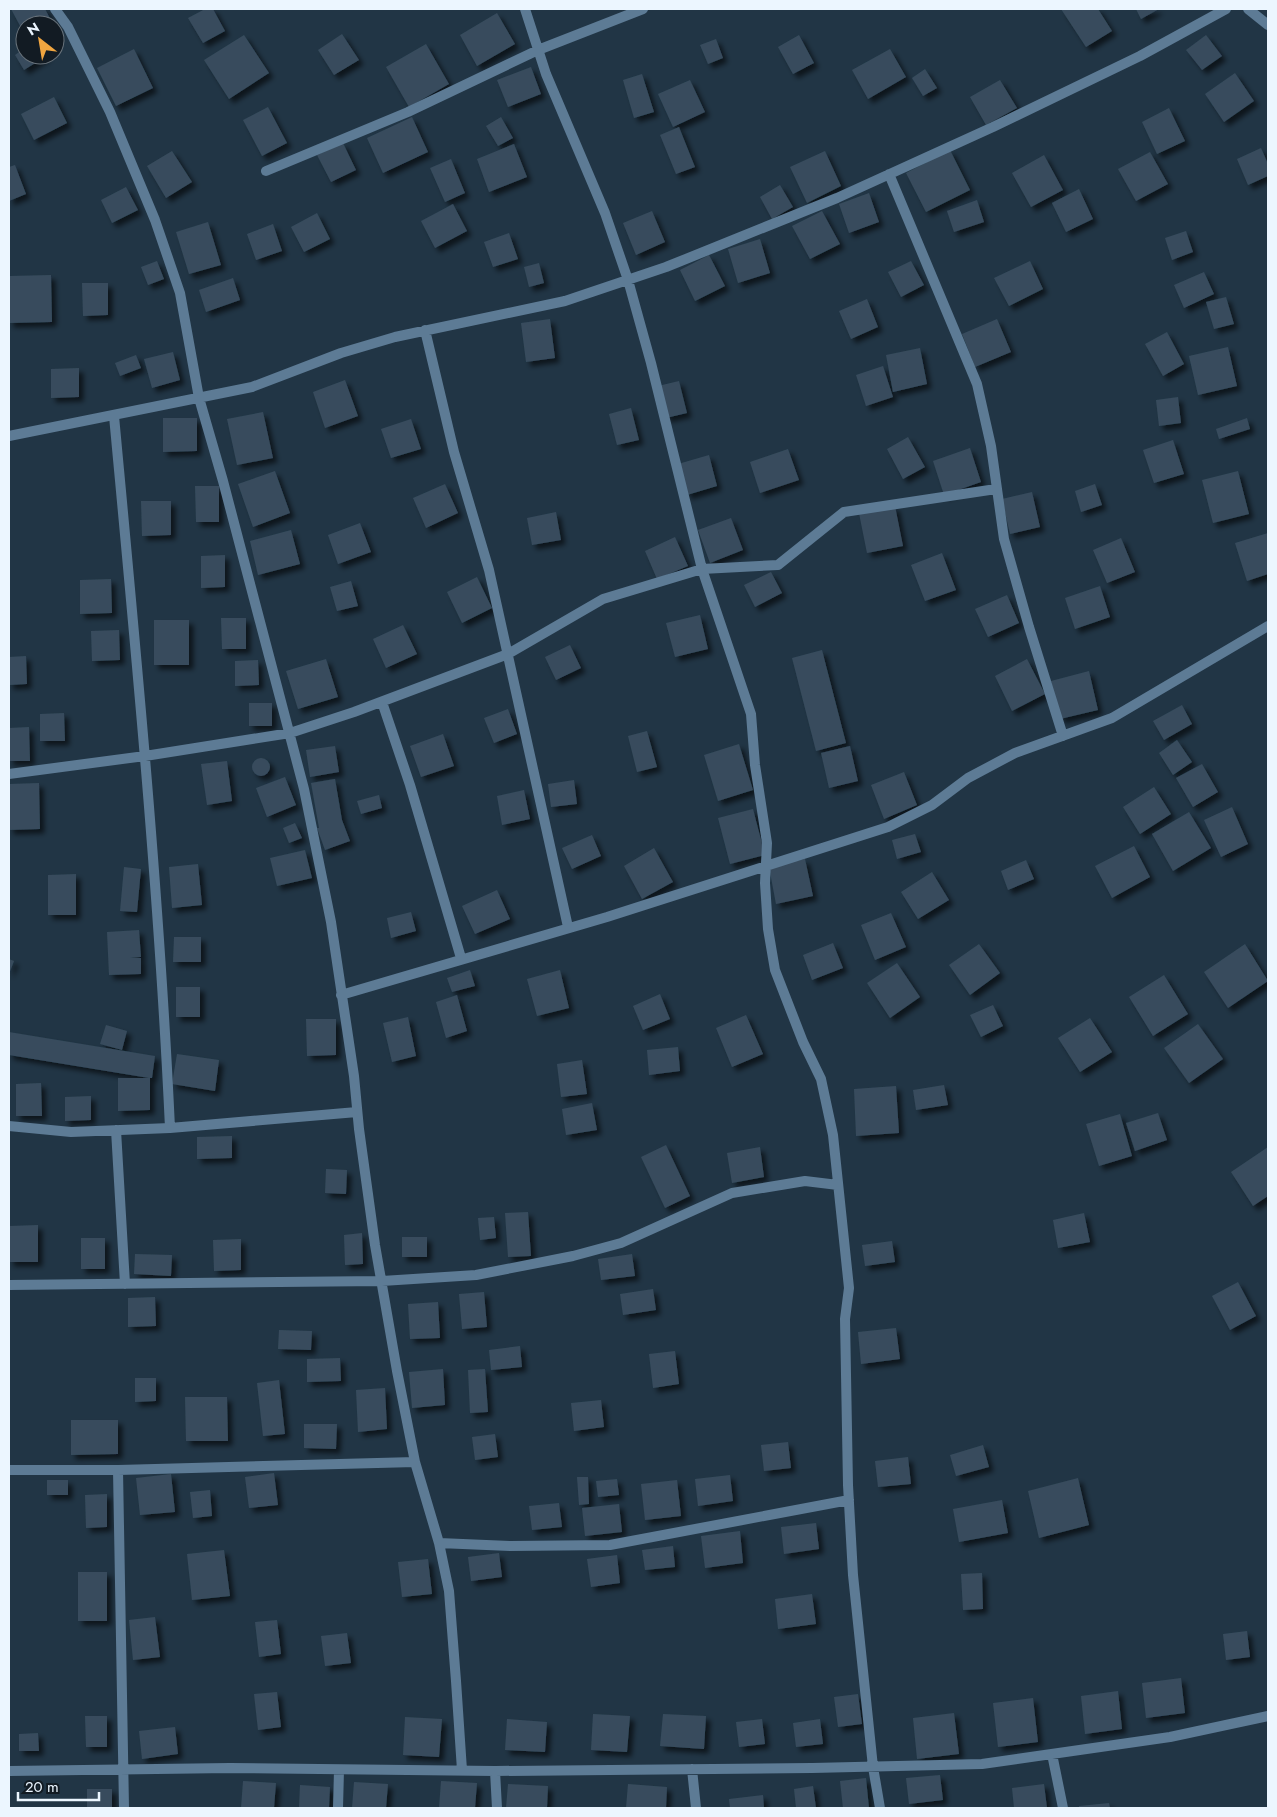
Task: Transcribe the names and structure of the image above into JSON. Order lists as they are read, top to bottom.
{
  "scale_bar": "20 m",
  "north": "top left"
}
